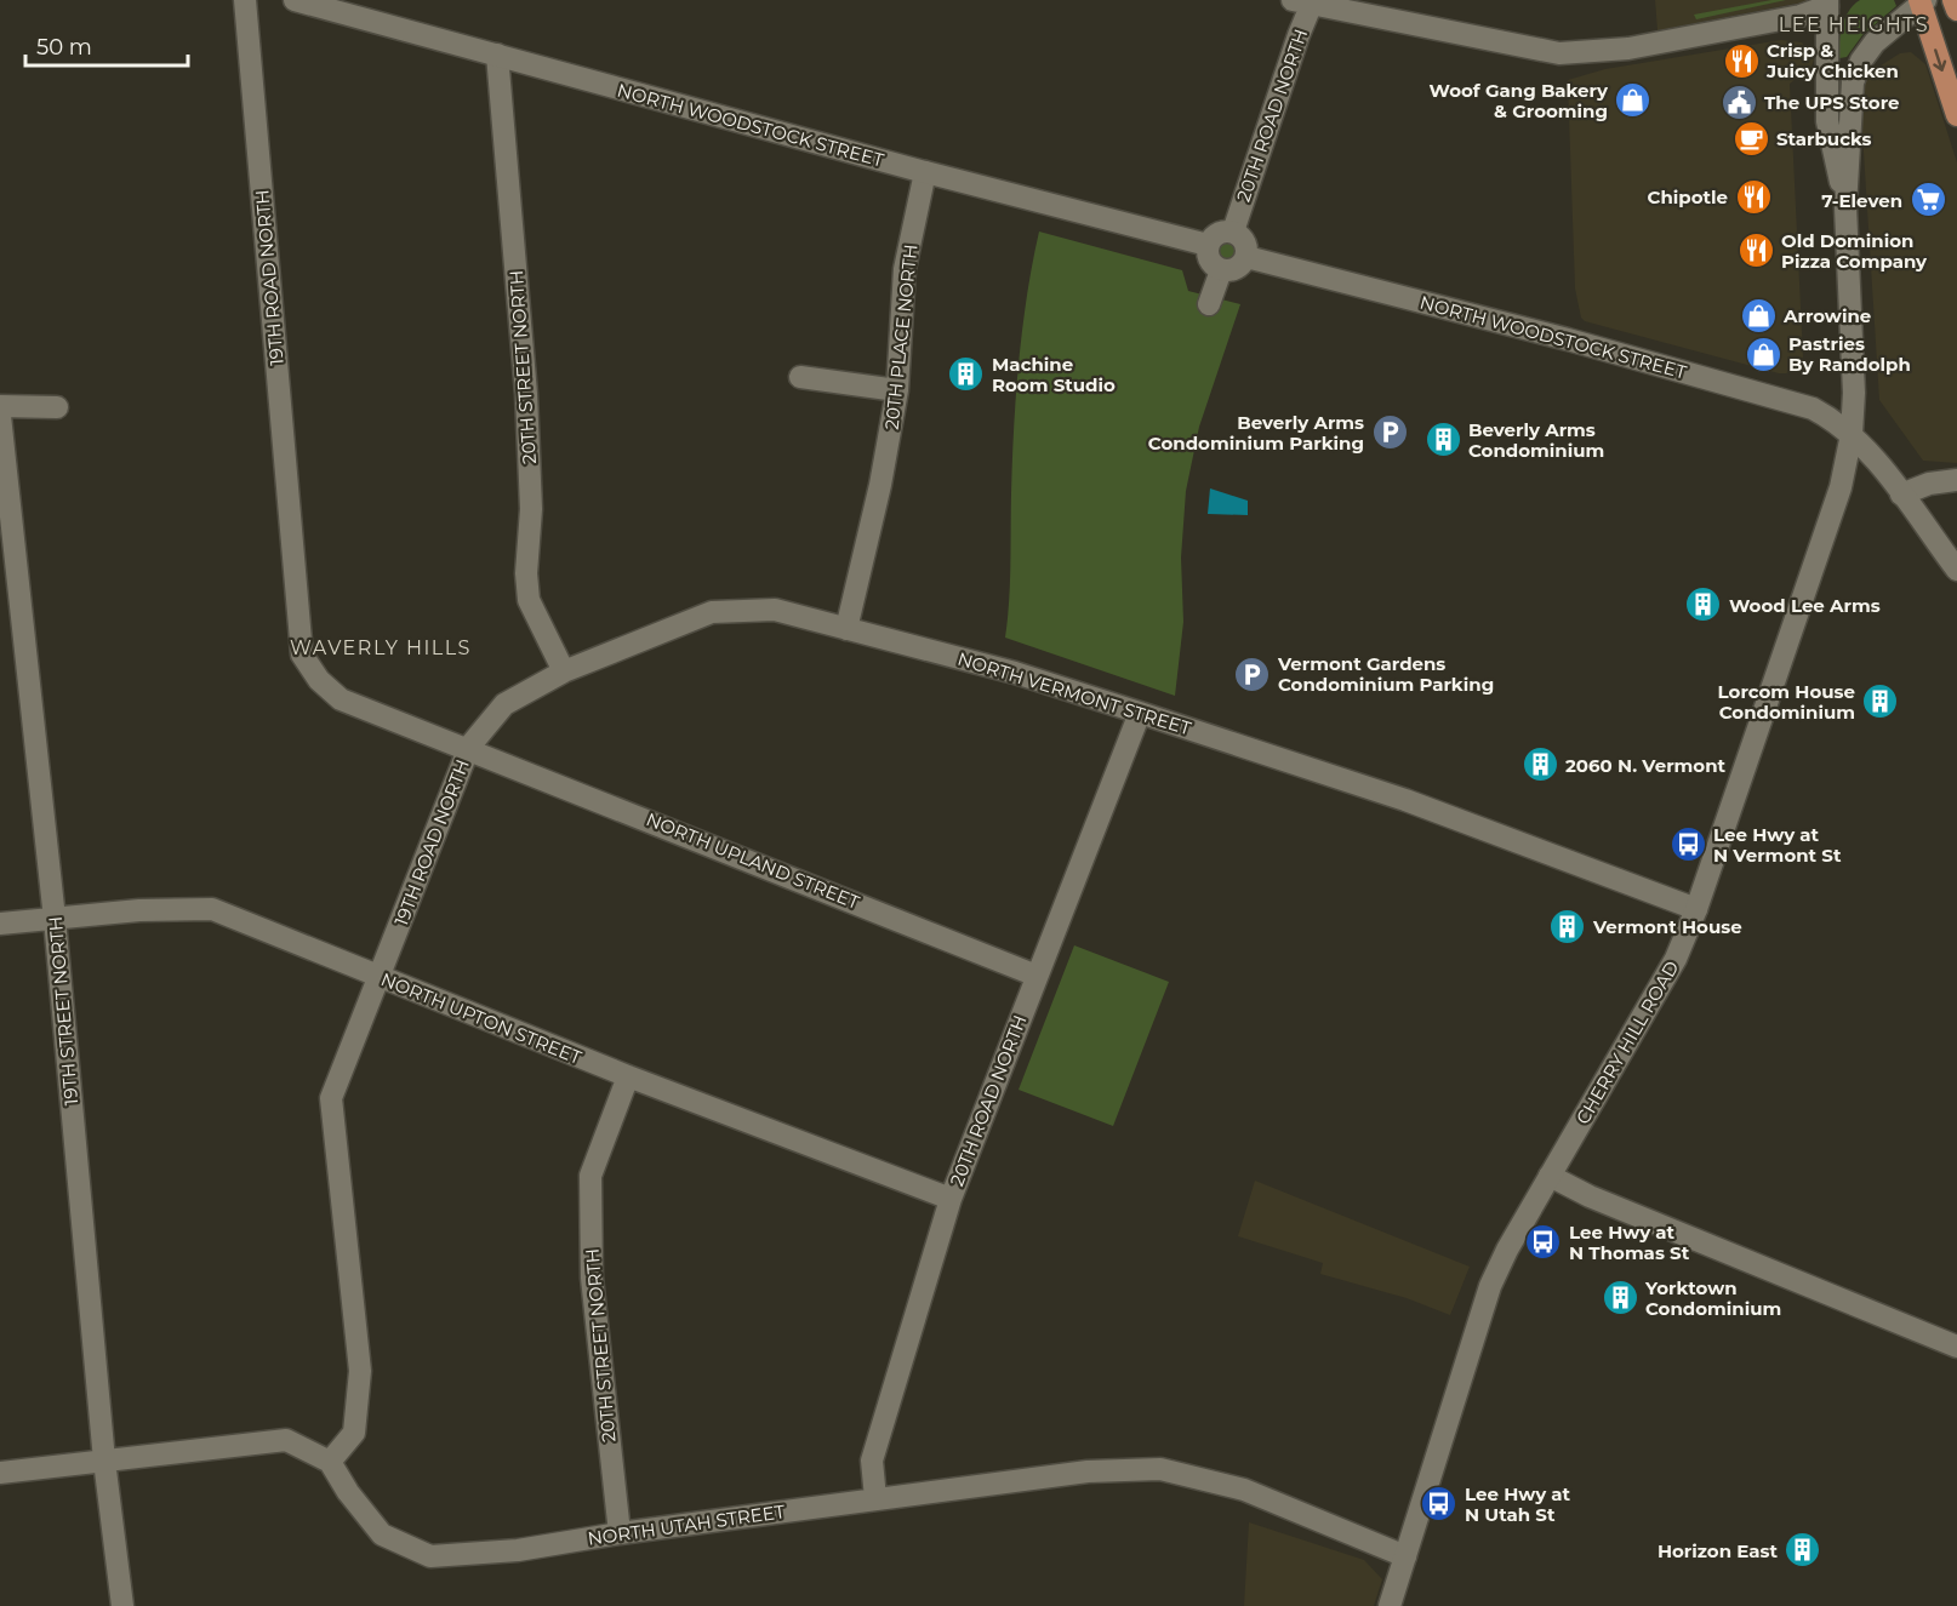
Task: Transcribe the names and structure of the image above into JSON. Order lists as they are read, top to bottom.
{
  "streets": {
    "street": [
      "20TH ROAD NORTH",
      "NORTH WOODSTOCK STREET",
      "19TH ROAD NORTH",
      "20TH PLACE NORTH",
      "20TH STREET NORTH",
      "NORTH VERMONT STREET",
      "NORTH UPLAND STREET",
      "19TH STREET NORTH",
      "NORTH UPTON STREET",
      "CHERRY HILL ROAD",
      "NORTH UTAH STREET"
    ]
  },
  "crossings": [
    ["20TH ROAD NORTH", "NORTH WOODSTOCK STREET"],
    ["20TH ROAD NORTH", "NORTH VERMONT STREET"],
    ["20TH ROAD NORTH", "NORTH UPLAND STREET"],
    ["20TH ROAD NORTH", "NORTH UPTON STREET"],
    ["20TH ROAD NORTH", "NORTH UTAH STREET"],
    ["NORTH WOODSTOCK STREET", "20TH PLACE NORTH"],
    ["NORTH WOODSTOCK STREET", "20TH STREET NORTH"],
    ["NORTH WOODSTOCK STREET", "CHERRY HILL ROAD"],
    ["19TH ROAD NORTH", "NORTH VERMONT STREET"],
    ["19TH ROAD NORTH", "NORTH UPLAND STREET"],
    ["19TH ROAD NORTH", "NORTH UPTON STREET"],
    ["19TH ROAD NORTH", "NORTH UTAH STREET"],
    ["20TH PLACE NORTH", "NORTH VERMONT STREET"],
    ["20TH STREET NORTH", "NORTH VERMONT STREET"],
    ["20TH STREET NORTH", "NORTH UPTON STREET"],
    ["20TH STREET NORTH", "NORTH UTAH STREET"],
    ["NORTH VERMONT STREET", "NORTH UPLAND STREET"],
    ["NORTH VERMONT STREET", "CHERRY HILL ROAD"],
    ["19TH STREET NORTH", "NORTH UPTON STREET"],
    ["CHERRY HILL ROAD", "NORTH UTAH STREET"]
  ],
  "districts": ["LEE HEIGHTS", "WAVERLY HILLS"],
  "places": {
    "restaurant": ["Crisp & Juicy Chicken", "Chipotle", "Old Dominion Pizza Company"],
    "shop": ["Woof Gang Bakery & Grooming", "Arrowine", "Pastries By Randolph"],
    "public building": ["The UPS Store"],
    "cafe": ["Starbucks"],
    "supermarket": ["7-Eleven"],
    "building": [
      "Machine Room Studio",
      "Beverly Arms Condominium",
      "Wood Lee Arms",
      "Lorcom House Condominium",
      "2060 N. Vermont",
      "Vermont House",
      "Yorktown Condominium",
      "Horizon East"
    ],
    "parking": ["Beverly Arms Condominium Parking", "Vermont Gardens Condominium Parking"],
    "bus stop": ["Lee Hwy at N Vermont St", "Lee Hwy at N Thomas St", "Lee Hwy at N Utah St"]
  },
  "scale_bar": "50 m"
}
